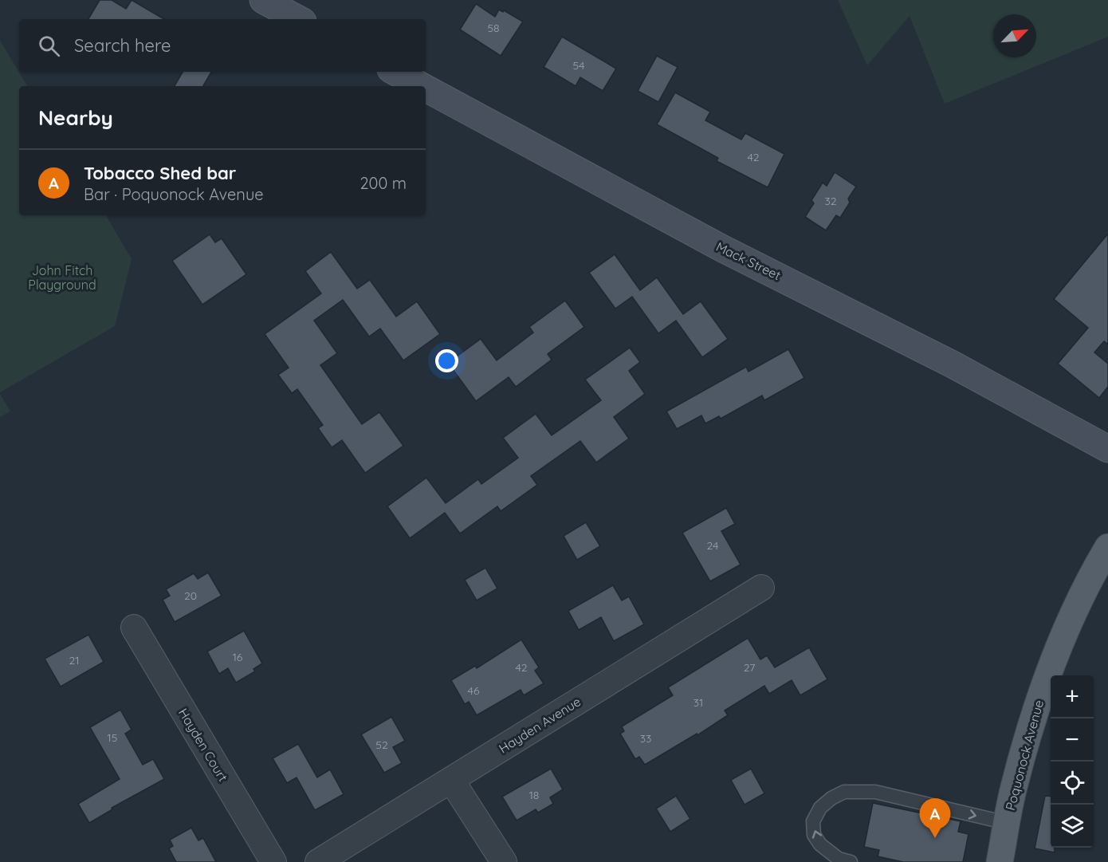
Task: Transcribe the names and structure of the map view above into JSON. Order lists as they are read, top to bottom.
{
  "streets": {
    "main road": ["Poquonock Avenue"],
    "street": ["Mack Street", "Hayden Avenue", "Hayden Court"]
  },
  "parks": ["John Fitch Playground"],
  "house_numbers": [
    "58",
    "54",
    "42",
    "32",
    "24",
    "20",
    "16",
    "21",
    "42",
    "27",
    "46",
    "31",
    "15",
    "33",
    "52",
    "18"
  ],
  "north": "top right",
  "page": {
    "search": "Search here",
    "heading": "Nearby",
    "list": [
      {
        "mark": "A",
        "name": "Tobacco Shed bar",
        "note": "Bar · Poquonock Avenue",
        "value": "200 m"
      }
    ],
    "map_buttons": ["+", "−"],
    "pins": "A"
  }
}
